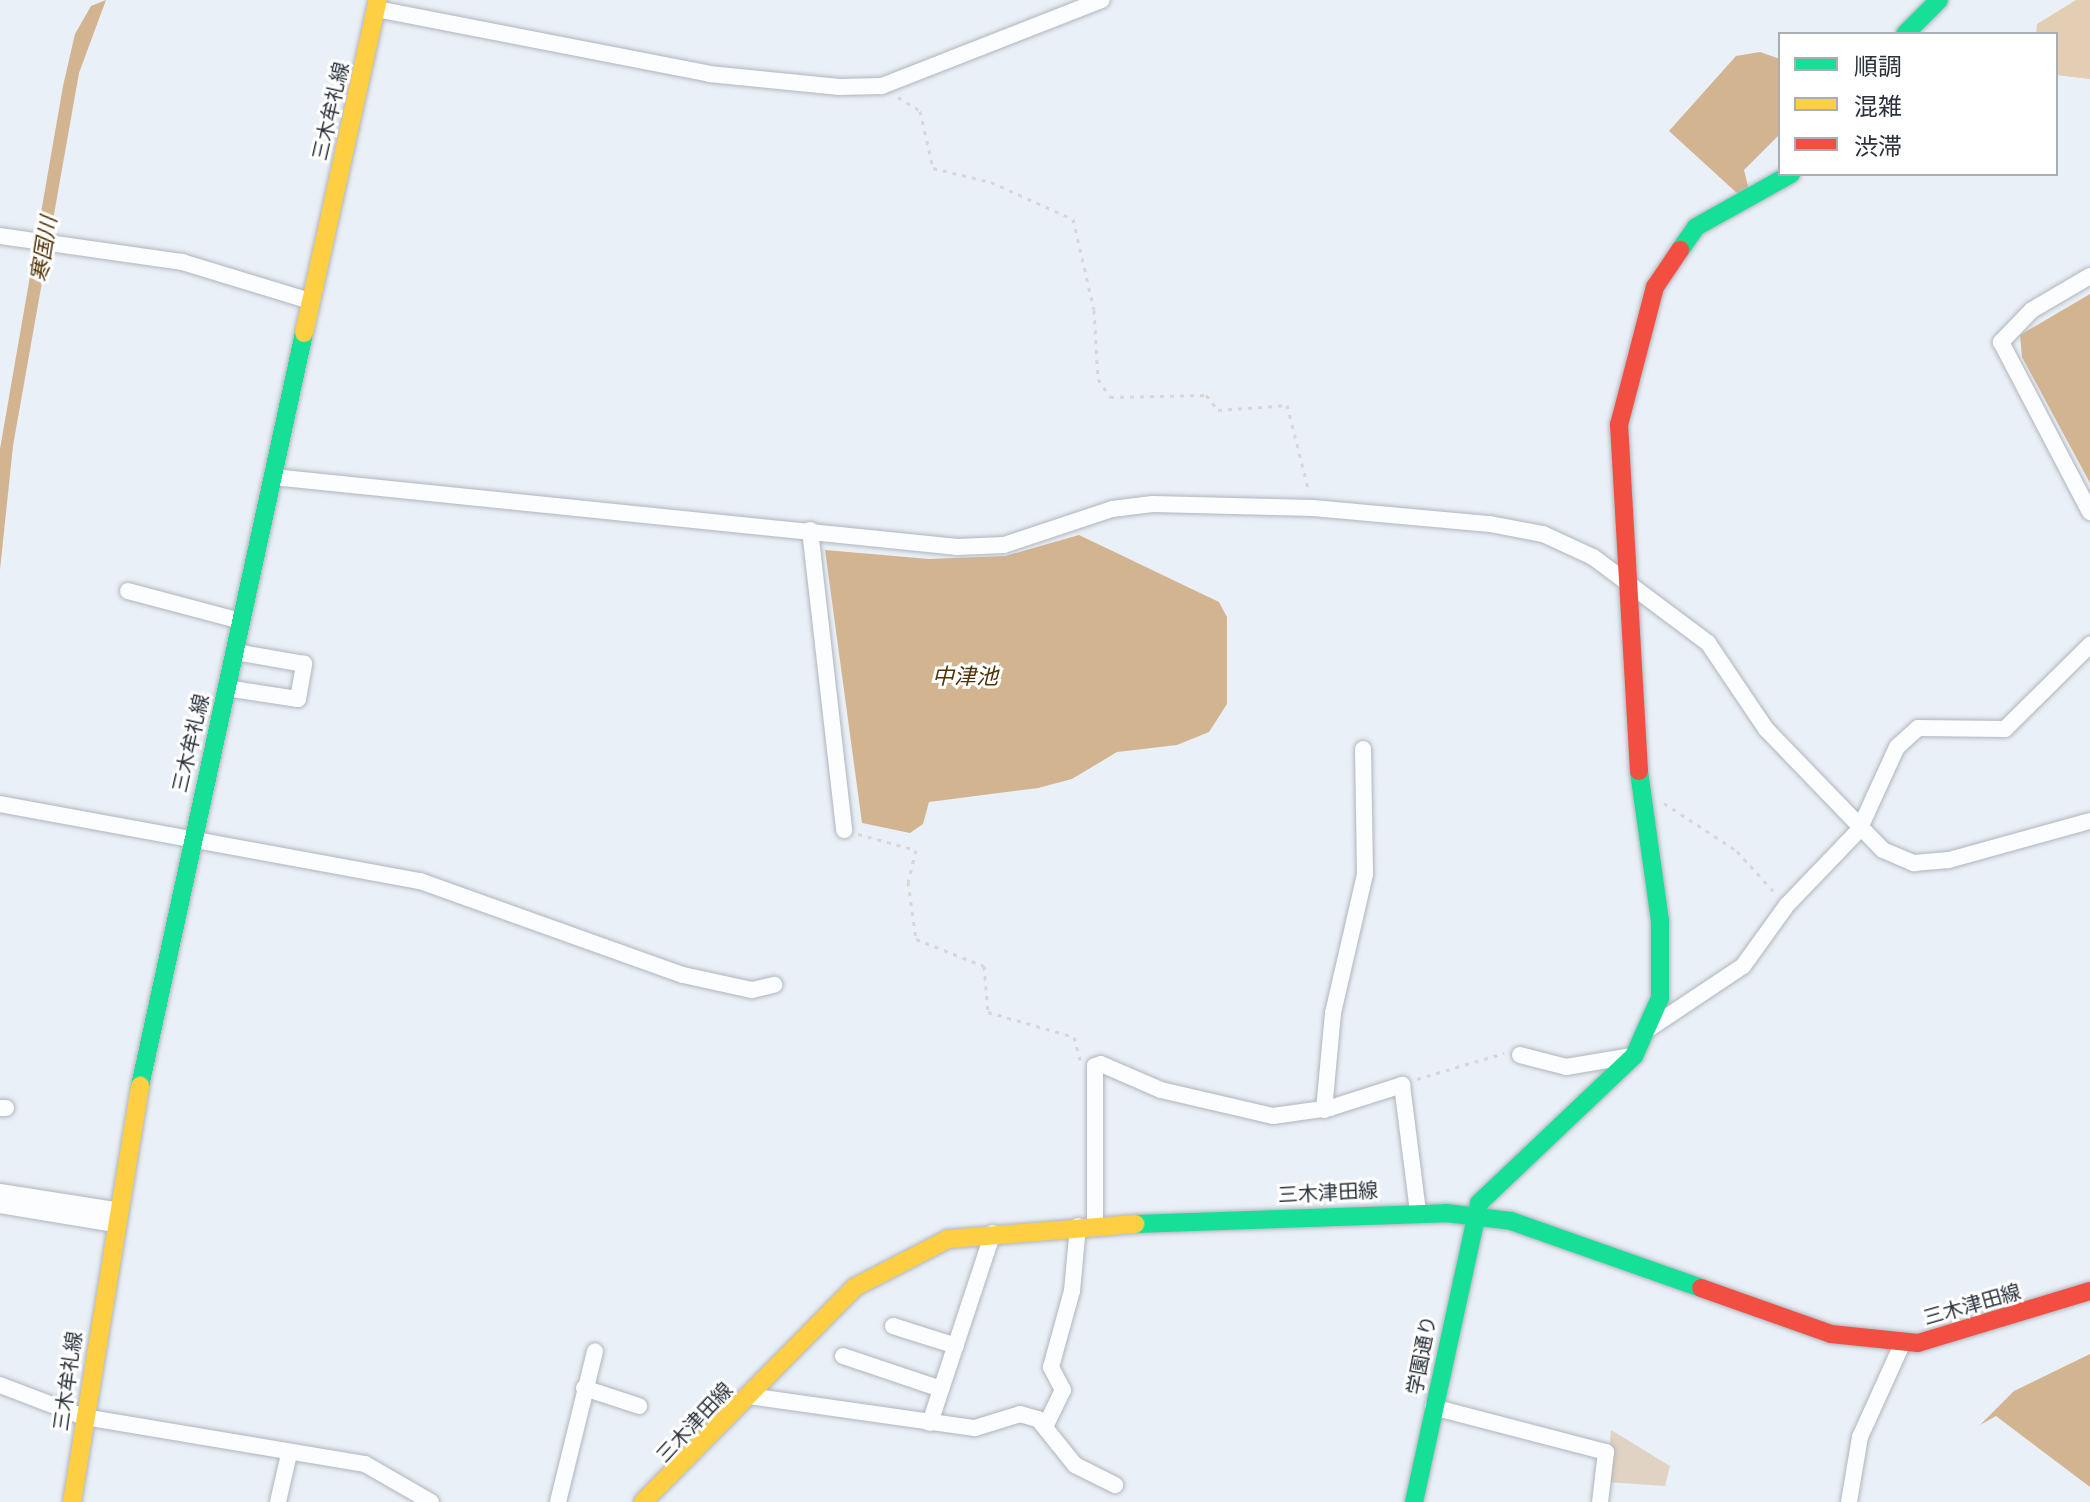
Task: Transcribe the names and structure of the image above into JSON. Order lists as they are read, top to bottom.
{
  "streets": {
    "main road": ["三木牟礼線", "三木津田線", "学園通り"]
  },
  "crossings": [
    ["三木津田線", "学園通り"]
  ],
  "water": ["寒国川", "中津池"],
  "legend": ["順調", "混雑", "渋滞"]
}
